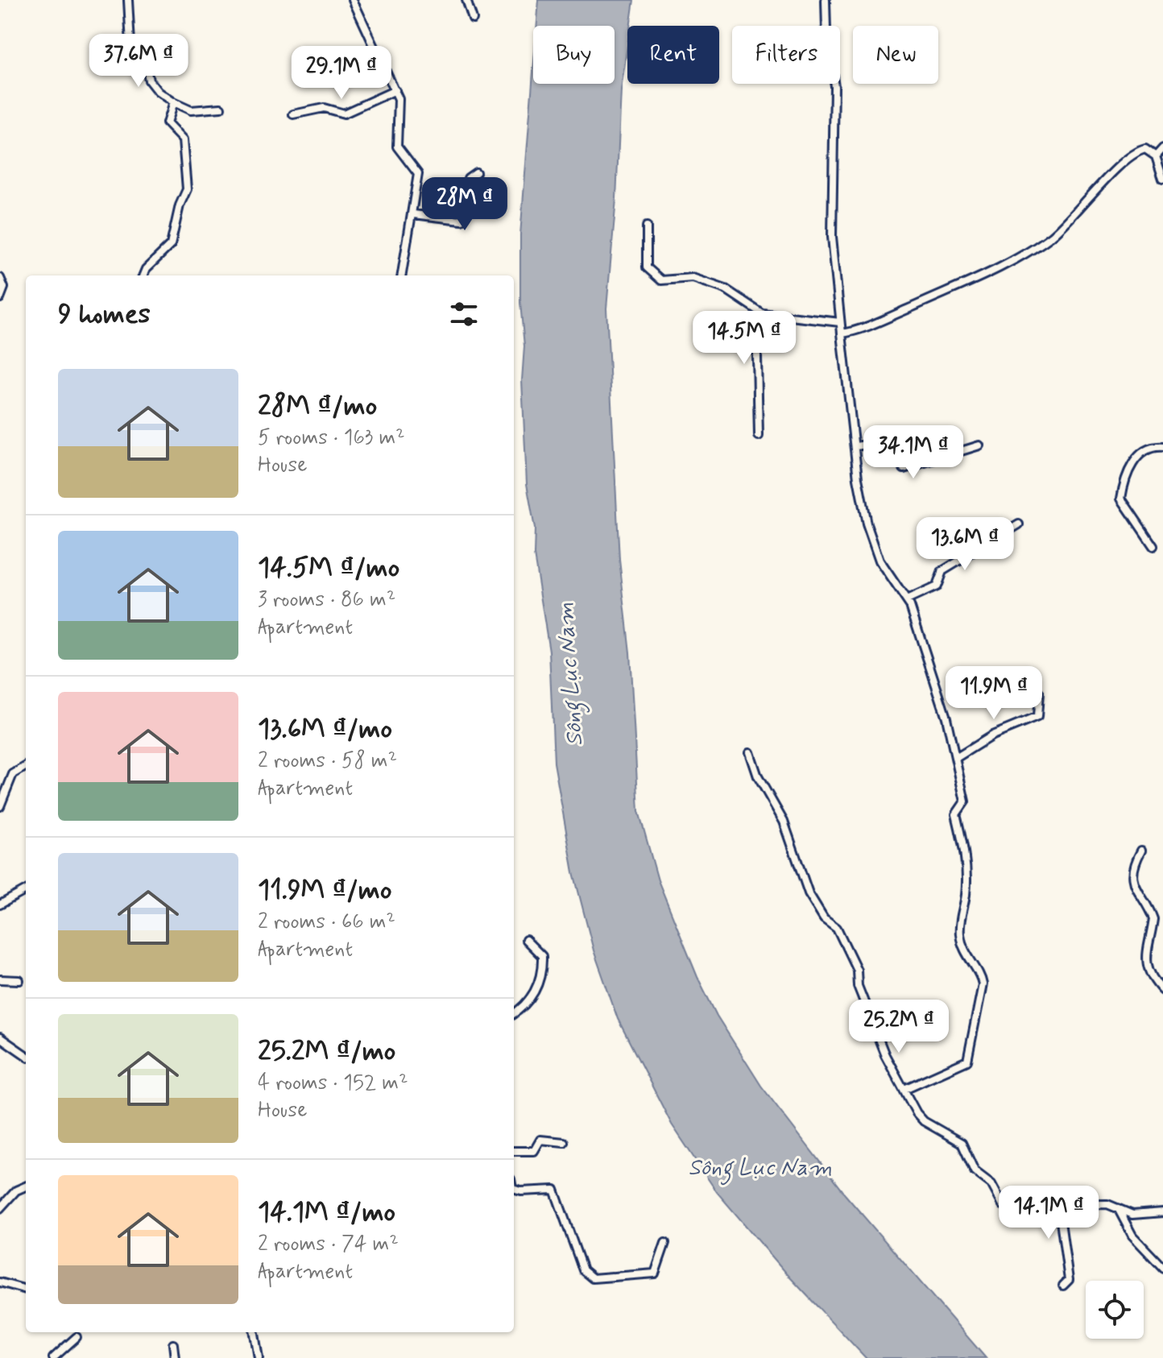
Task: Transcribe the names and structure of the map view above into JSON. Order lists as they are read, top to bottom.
{
  "water": ["Sông Lục Nam"],
  "page": {
    "chip": [
      "Buy",
      "Rent",
      "Filters",
      "New"
    ],
    "price": [
      "37.6M ₫",
      "29.1M ₫",
      "28M ₫",
      "14.5M ₫",
      "34.1M ₫",
      "13.6M ₫",
      "11.9M ₫",
      "25.2M ₫",
      "14.1M ₫"
    ],
    "heading": "9 homes",
    "list": [
      {
        "name": "28M ₫/mo",
        "note": "5 rooms · 163 m² · House"
      },
      {
        "name": "14.5M ₫/mo",
        "note": "3 rooms · 86 m² · Apartment"
      },
      {
        "name": "13.6M ₫/mo",
        "note": "2 rooms · 58 m² · Apartment"
      },
      {
        "name": "11.9M ₫/mo",
        "note": "2 rooms · 66 m² · Apartment"
      },
      {
        "name": "25.2M ₫/mo",
        "note": "4 rooms · 152 m² · House"
      },
      {
        "name": "14.1M ₫/mo",
        "note": "2 rooms · 74 m² · Apartment"
      }
    ]
  }
}
